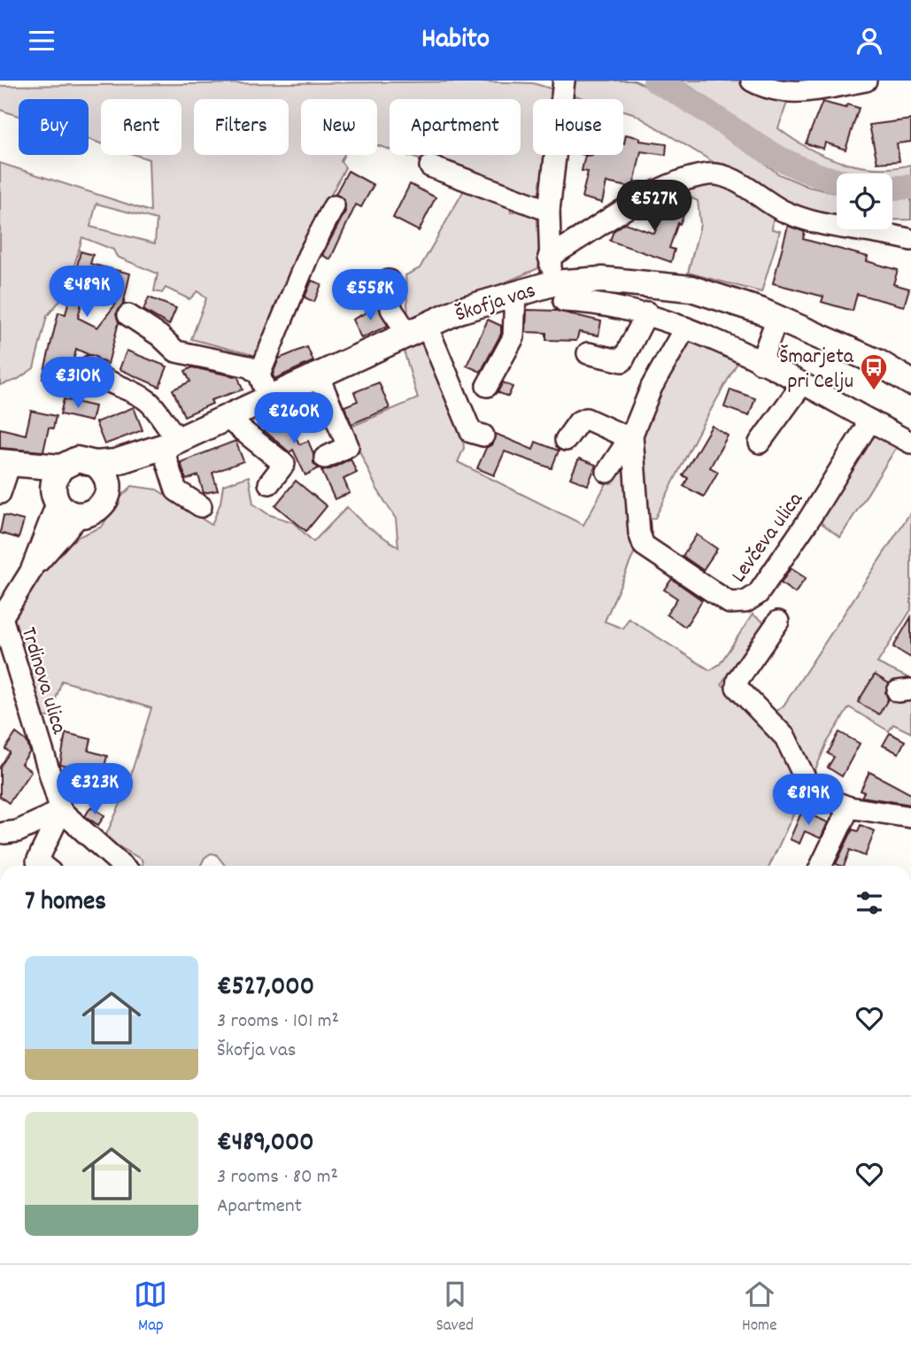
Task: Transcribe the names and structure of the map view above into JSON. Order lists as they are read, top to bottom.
{
  "streets": {
    "main road": ["Škofja vas"],
    "street": ["Levčeva ulica", "Trdinova ulica"]
  },
  "places": {
    "bus stop": ["Šmarjeta pri Celju"]
  },
  "page": {
    "header": "Habito",
    "chip": [
      "Buy",
      "Rent",
      "Filters",
      "New",
      "Apartment",
      "House"
    ],
    "price": [
      "€527K",
      "€489K",
      "€558K",
      "€310K",
      "€260K",
      "€323K",
      "€819K"
    ],
    "heading": "7 homes",
    "list": [
      {
        "name": "€527,000",
        "note": "3 rooms · 101 m² · Škofja vas"
      },
      {
        "name": "€489,000",
        "note": "3 rooms · 80 m² · Apartment"
      }
    ],
    "tabs": ["Map", "Saved", "Home"]
  }
}
